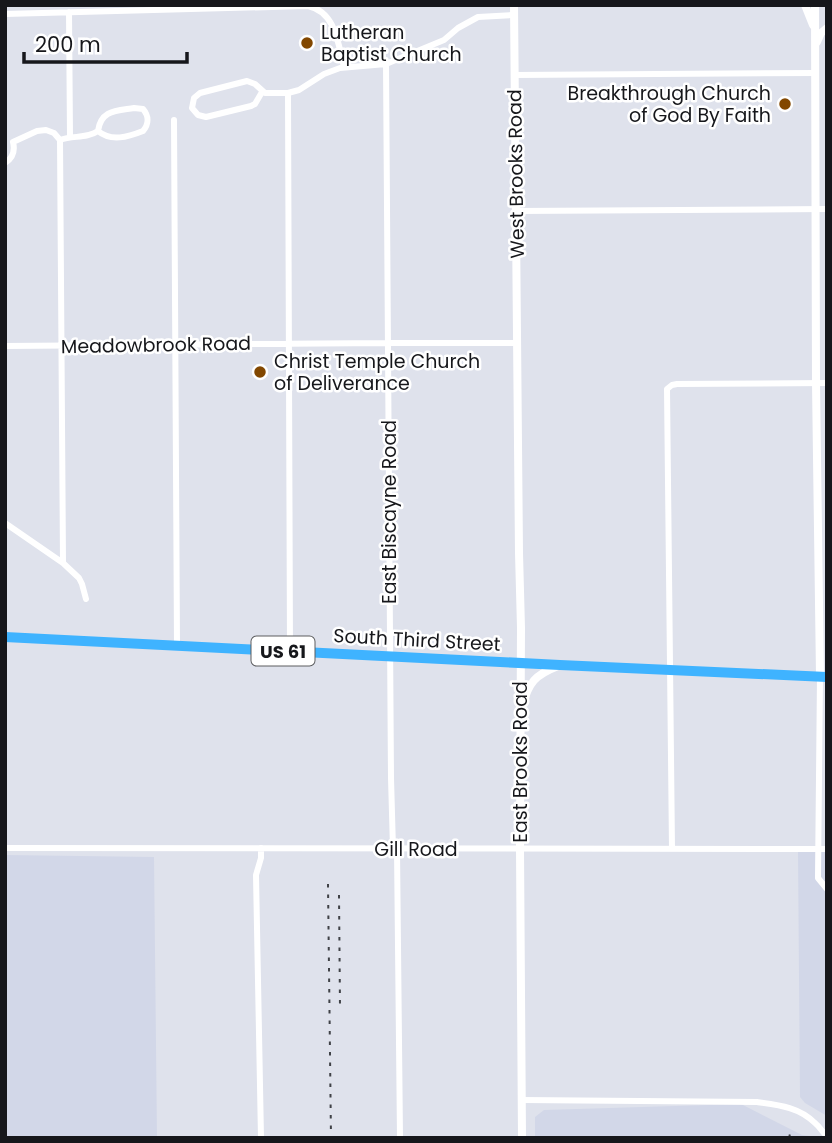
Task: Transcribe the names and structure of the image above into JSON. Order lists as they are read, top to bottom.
{
  "streets": {
    "highway": ["South Third Street", "US 61"],
    "main road": ["West Brooks Road", "East Brooks Road"],
    "street": ["Meadowbrook Road", "East Biscayne Road", "Gill Road"]
  },
  "crossings": [
    ["West Brooks Road", "Meadowbrook Road"],
    ["West Brooks Road", "East Brooks Road"],
    ["Meadowbrook Road", "East Biscayne Road"],
    ["Meadowbrook Road", "East Brooks Road"],
    ["East Biscayne Road", "South Third Street"],
    ["East Biscayne Road", "Gill Road"],
    ["South Third Street", "East Brooks Road"],
    ["East Brooks Road", "Gill Road"]
  ],
  "places": ["Lutheran Baptist Church", "Breakthrough Church of God By Faith", "Christ Temple Church of Deliverance"],
  "scale_bar": "200 m"
}
